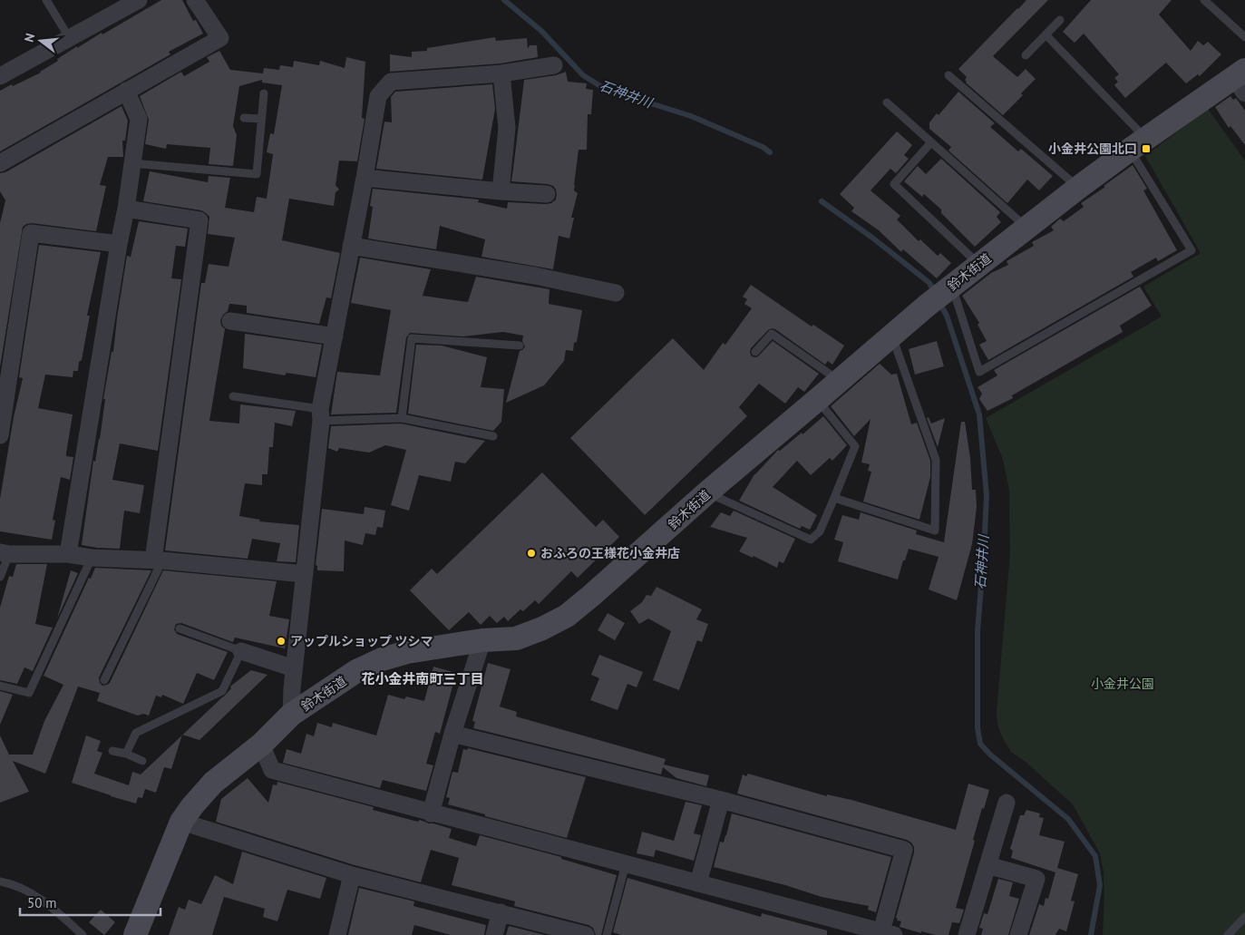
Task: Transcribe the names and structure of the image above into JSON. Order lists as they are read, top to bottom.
{
  "streets": {
    "street": ["鈴木街道"]
  },
  "districts": ["花小金井南町三丁目"],
  "water": ["石神井川"],
  "parks": ["小金井公園"],
  "places": {
    "transit": ["小金井公園北口"],
    "other": ["おふろの王様花小金井店", "アップルショップ ツシマ"]
  },
  "scale_bar": "50 m",
  "north": "left"
}
